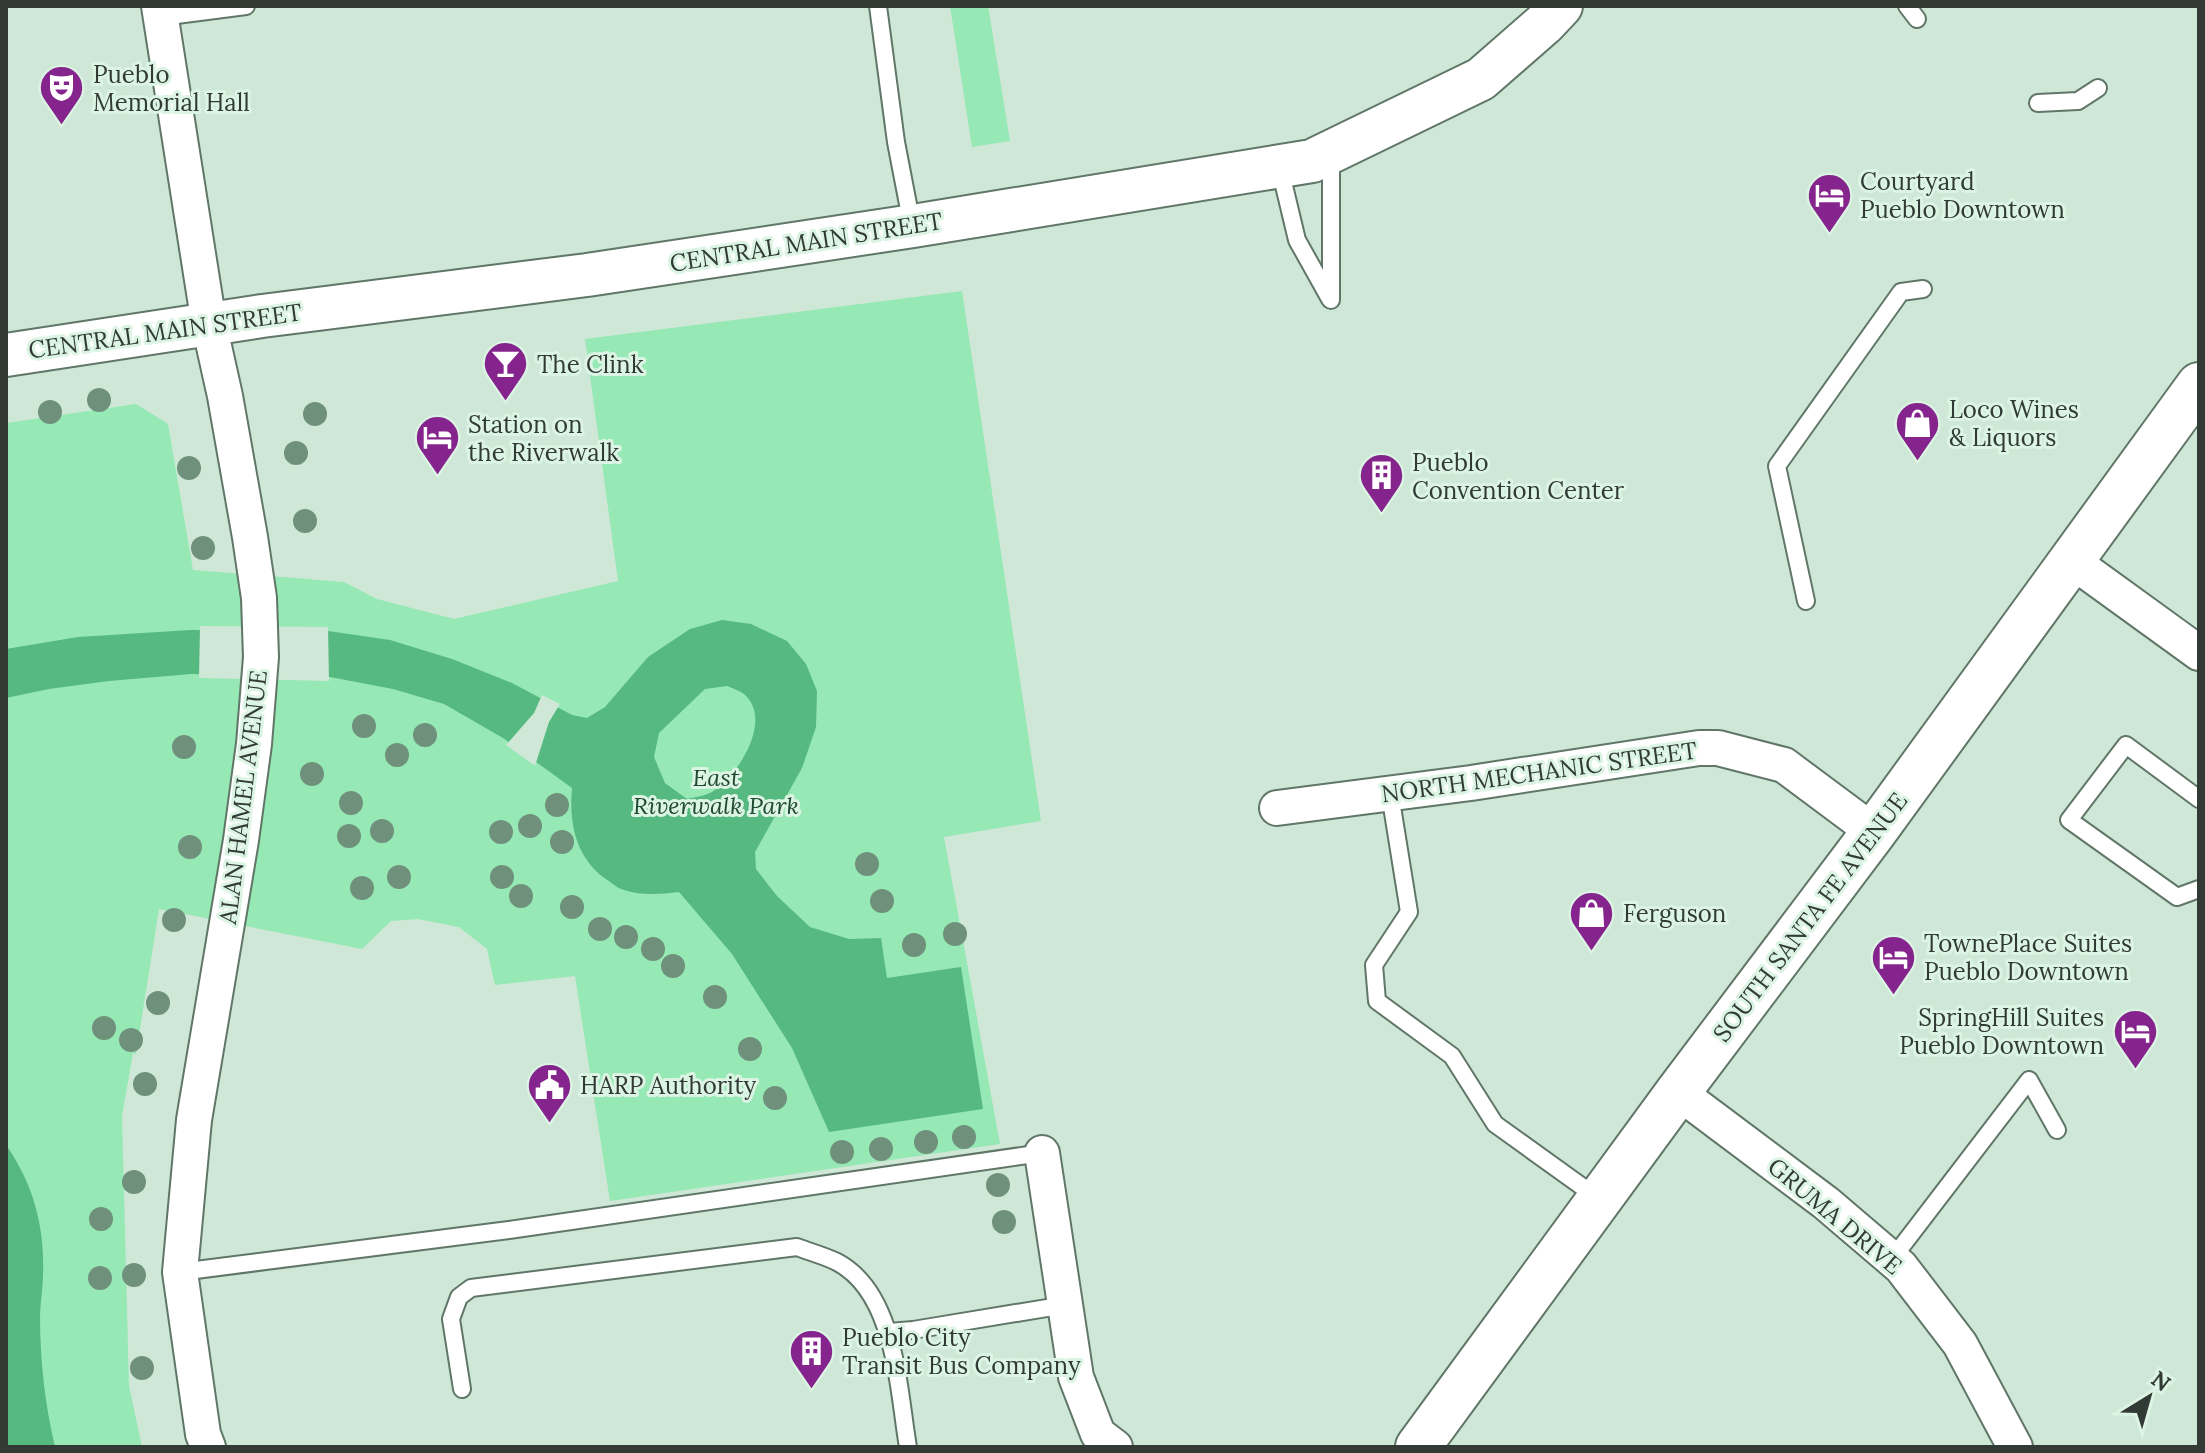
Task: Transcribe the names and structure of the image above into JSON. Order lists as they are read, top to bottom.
{
  "streets": {
    "main road": ["SOUTH SANTA FE AVENUE"],
    "street": [
      "CENTRAL MAIN STREET",
      "NORTH MECHANIC STREET",
      "ALAN HAMEL AVENUE",
      "GRUMA DRIVE"
    ]
  },
  "crossings": [
    ["CENTRAL MAIN STREET", "ALAN HAMEL AVENUE"],
    ["NORTH MECHANIC STREET", "SOUTH SANTA FE AVENUE"],
    ["SOUTH SANTA FE AVENUE", "GRUMA DRIVE"]
  ],
  "parks": ["East Riverwalk Park"],
  "places": {
    "theatre": ["Pueblo Memorial Hall"],
    "hotel": [
      "Courtyard Pueblo Downtown",
      "Station on the Riverwalk",
      "TownePlace Suites Pueblo Downtown",
      "SpringHill Suites Pueblo Downtown"
    ],
    "bar": ["The Clink"],
    "shop": ["Loco Wines & Liquors", "Ferguson"],
    "building": ["Pueblo Convention Center", "Pueblo City Transit Bus Company"],
    "public building": ["HARP Authority"]
  },
  "north": "top right"
}
